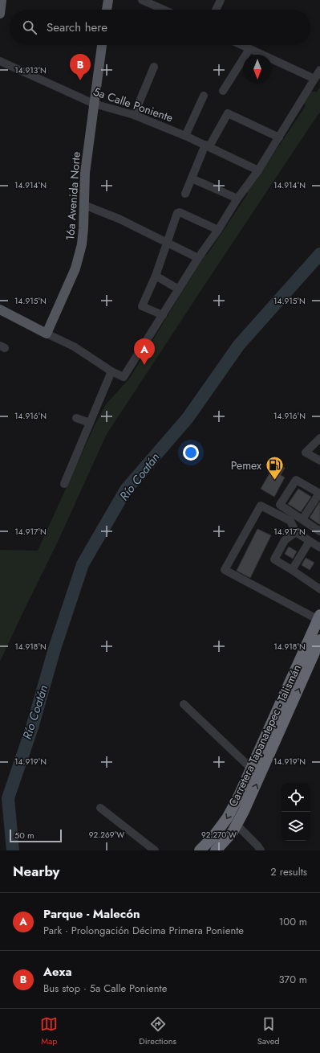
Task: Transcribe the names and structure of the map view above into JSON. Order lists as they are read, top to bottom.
{
  "streets": {
    "highway": ["Carretera Tapanatepec - Talismán"],
    "main road": ["16a Avenida Norte"],
    "street": ["5a Calle Poniente"]
  },
  "crossings": [
    ["5a Calle Poniente", "16a Avenida Norte"]
  ],
  "water": ["Río Coatán"],
  "places": {
    "fuel station": ["Pemex"]
  },
  "scale_bar": "50 m",
  "north": "bottom",
  "page": {
    "search": "Search here",
    "pins": ["B", "A"],
    "scale": "50 m",
    "heading": ["Nearby", "2 results"],
    "list": [
      {
        "mark": "A",
        "name": "Parque - Malecón",
        "note": "Park · Prolongación Décima Primera Poniente",
        "value": "100 m"
      },
      {
        "mark": "B",
        "name": "Aexa",
        "note": "Bus stop · 5a Calle Poniente",
        "value": "370 m"
      }
    ],
    "nav": ["Map", "Directions", "Saved"]
  },
  "coordinates": [
    "14.913°N",
    "14.914°N",
    "14.915°N",
    "14.916°N",
    "14.917°N",
    "14.918°N",
    "14.919°N",
    "92.269°W",
    "92.270°W"
  ]
}
